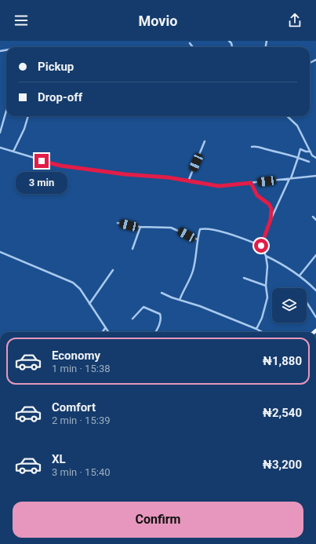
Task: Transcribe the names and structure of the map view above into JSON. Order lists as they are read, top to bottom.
{
  "page": {
    "header": "Movio",
    "banner": ["Pickup", "Drop-off"],
    "bubble": "3 min",
    "list": [
      {
        "name": "Economy",
        "note": "1 min · 15:38",
        "value": "₦1,880"
      },
      {
        "name": "Comfort",
        "note": "2 min · 15:39",
        "value": "₦2,540"
      },
      {
        "name": "XL",
        "note": "3 min · 15:40",
        "value": "₦3,200"
      }
    ],
    "buttons": "Confirm"
  }
}
